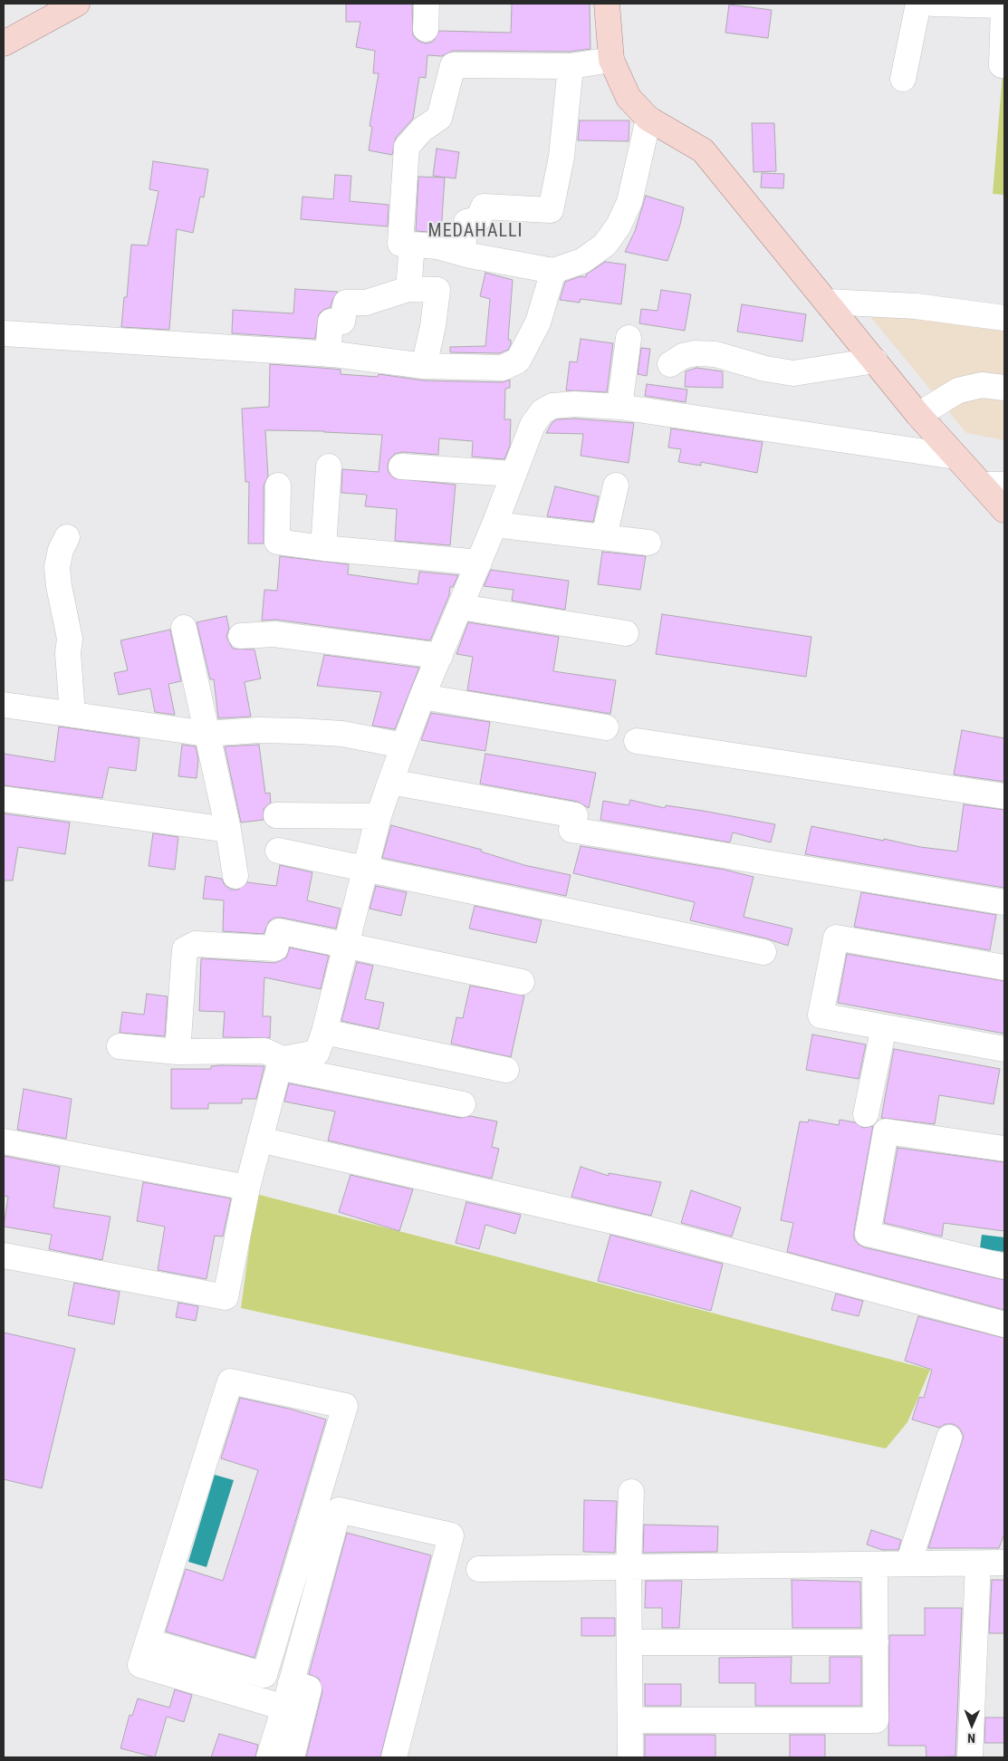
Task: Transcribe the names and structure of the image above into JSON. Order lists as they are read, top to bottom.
{
  "districts": ["MEDAHALLI"],
  "north": "bottom"
}
